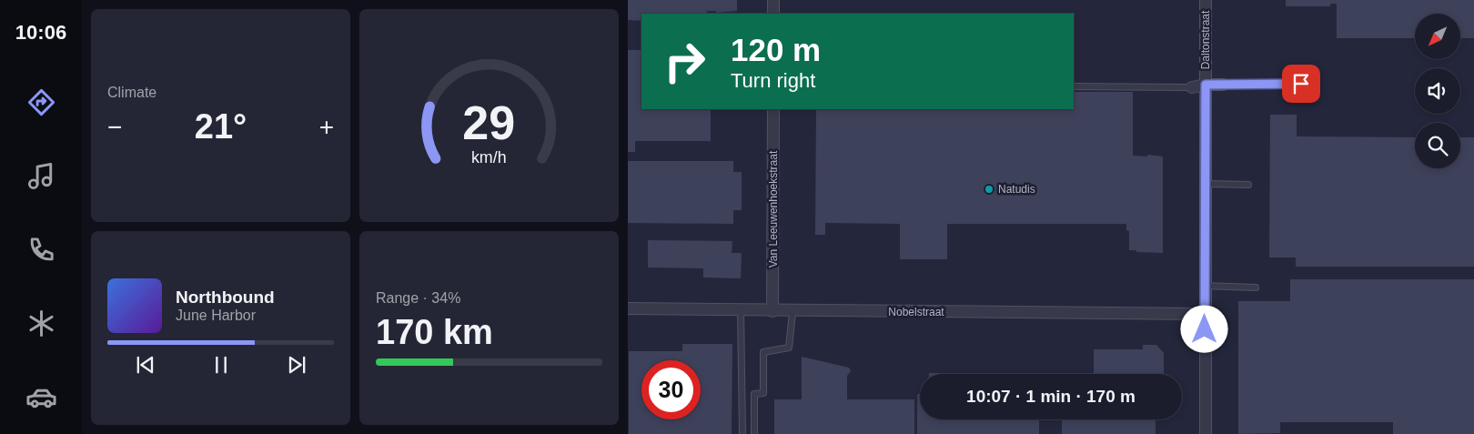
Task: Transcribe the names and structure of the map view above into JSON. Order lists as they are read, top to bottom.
{
  "streets": {
    "street": ["Daltonstraat", "Van Leeuwenhoekstraat", "Nobelstraat"]
  },
  "crossings": [
    ["Daltonstraat", "Nobelstraat"],
    ["Van Leeuwenhoekstraat", "Nobelstraat"]
  ],
  "places": ["Natudis"],
  "north": "bottom left",
  "page": {
    "tabs": "10:06",
    "tile": [
      "Climate",
      ["Range · 34%", "170 km"]
    ],
    "turn": ["120 m", "Turn right"],
    "heat": ["−", "21°", "+"],
    "song": ["Northbound", "June Harbor"],
    "limit": "30",
    "trip": "10:07 · 1 min · 170 m",
    "gauge": ["29", "km/h"]
  }
}
